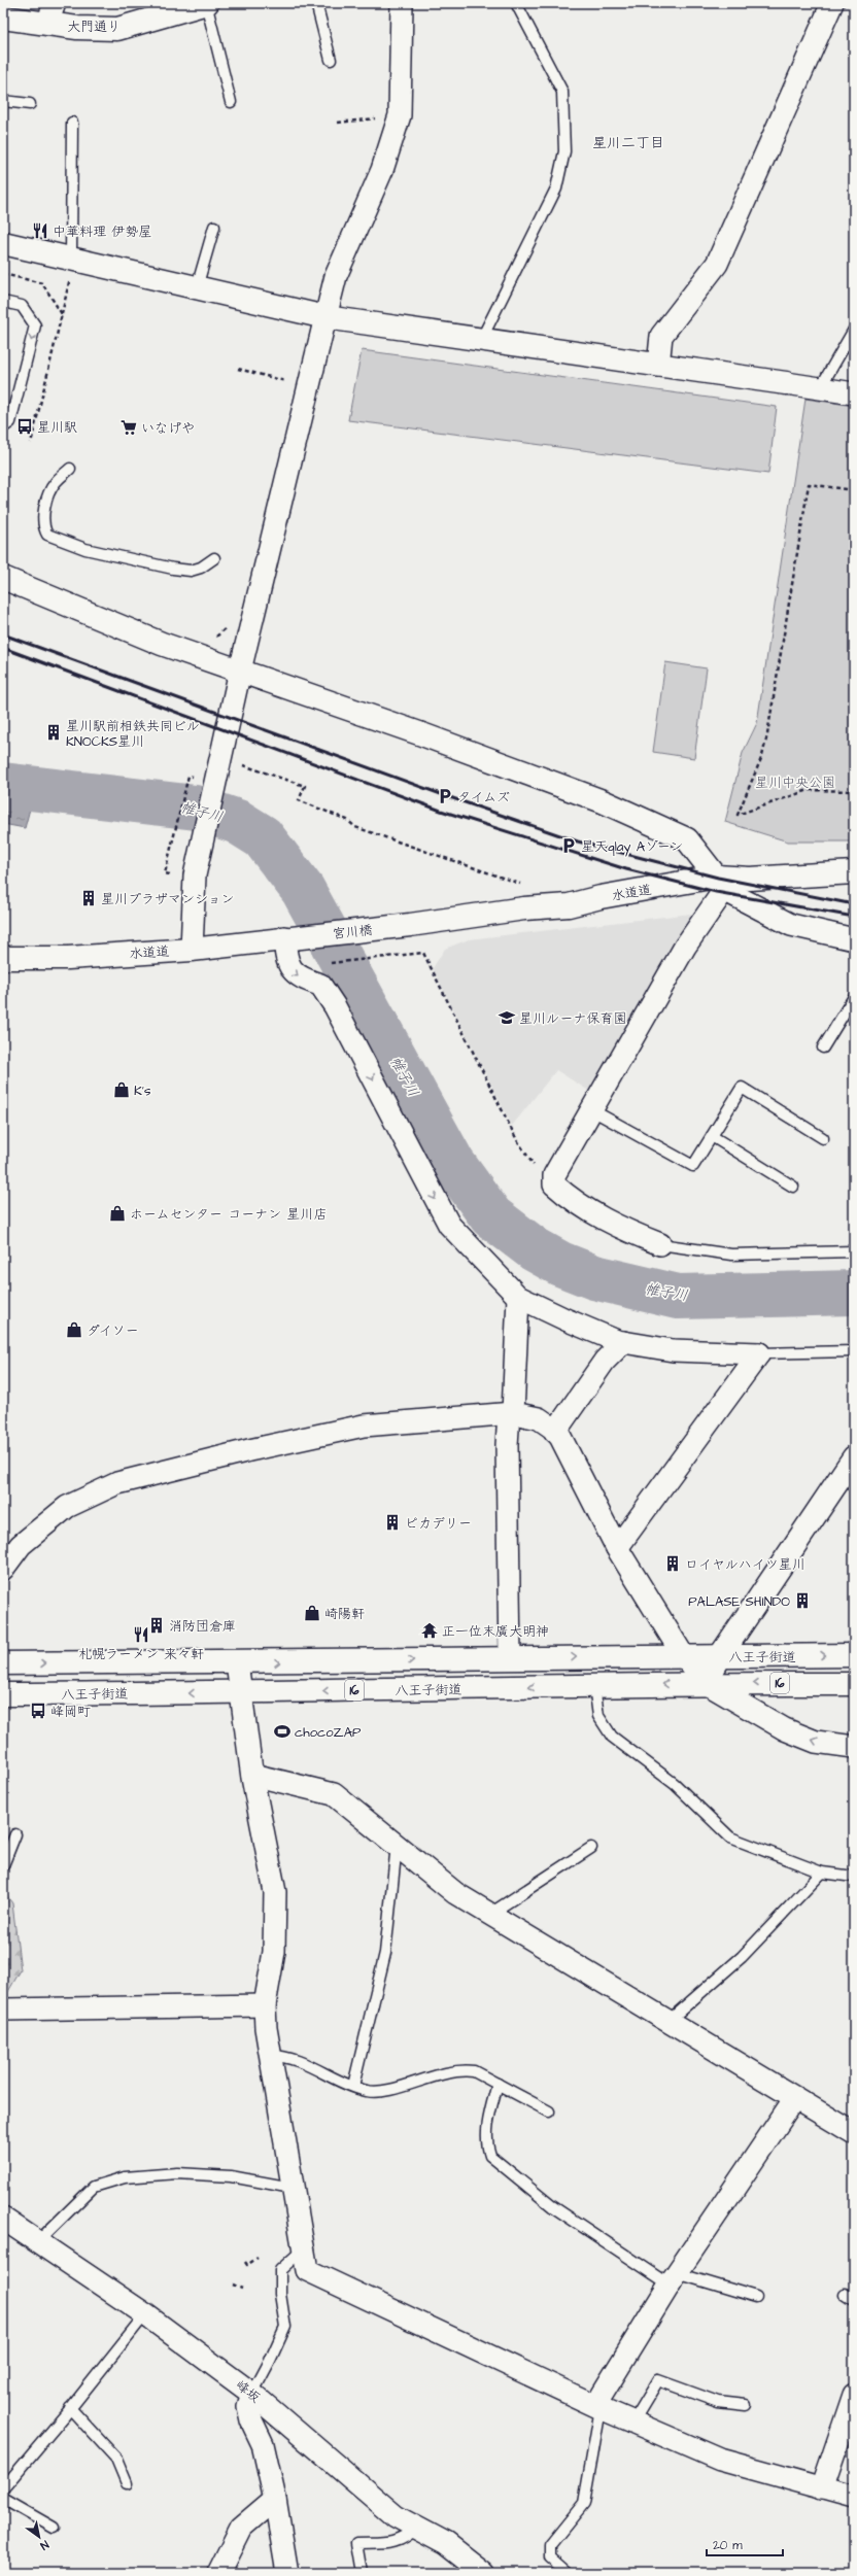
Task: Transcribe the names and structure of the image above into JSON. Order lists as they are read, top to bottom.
{
  "streets": {
    "main road": [
      "大門通り",
      "水道道",
      "宮川橋",
      "八王子街道",
      "16"
    ],
    "street": ["峰坂"]
  },
  "crossings": [
    ["水道道", "宮川橋"]
  ],
  "districts": ["星川二丁目"],
  "water": ["帷子川"],
  "parks": ["星川中央公園"],
  "places": {
    "restaurant": ["中華料理 伊勢屋", "札幌ラーメン 来々軒"],
    "bus stop": ["星川駅", "峰岡町"],
    "supermarket": ["いなげや"],
    "building": [
      "星川駅前相鉄共同ビル KNOCKS星川",
      "星川プラザマンション",
      "ピカデリー",
      "ロイヤルハイツ星川",
      "PALASE SHINDO",
      "消防団倉庫"
    ],
    "parking": ["タイムズ", "星天qlay Aゾーン"],
    "school or university": ["星川ルーナ保育園"],
    "shop": [
      "K's",
      "ホームセンター コーナン 星川店",
      "ダイソー",
      "崎陽軒"
    ],
    "temple": ["正一位末廣大明神"],
    "sports": ["chocoZAP"]
  },
  "scale_bar": "20 m",
  "north": "bottom right"
}
